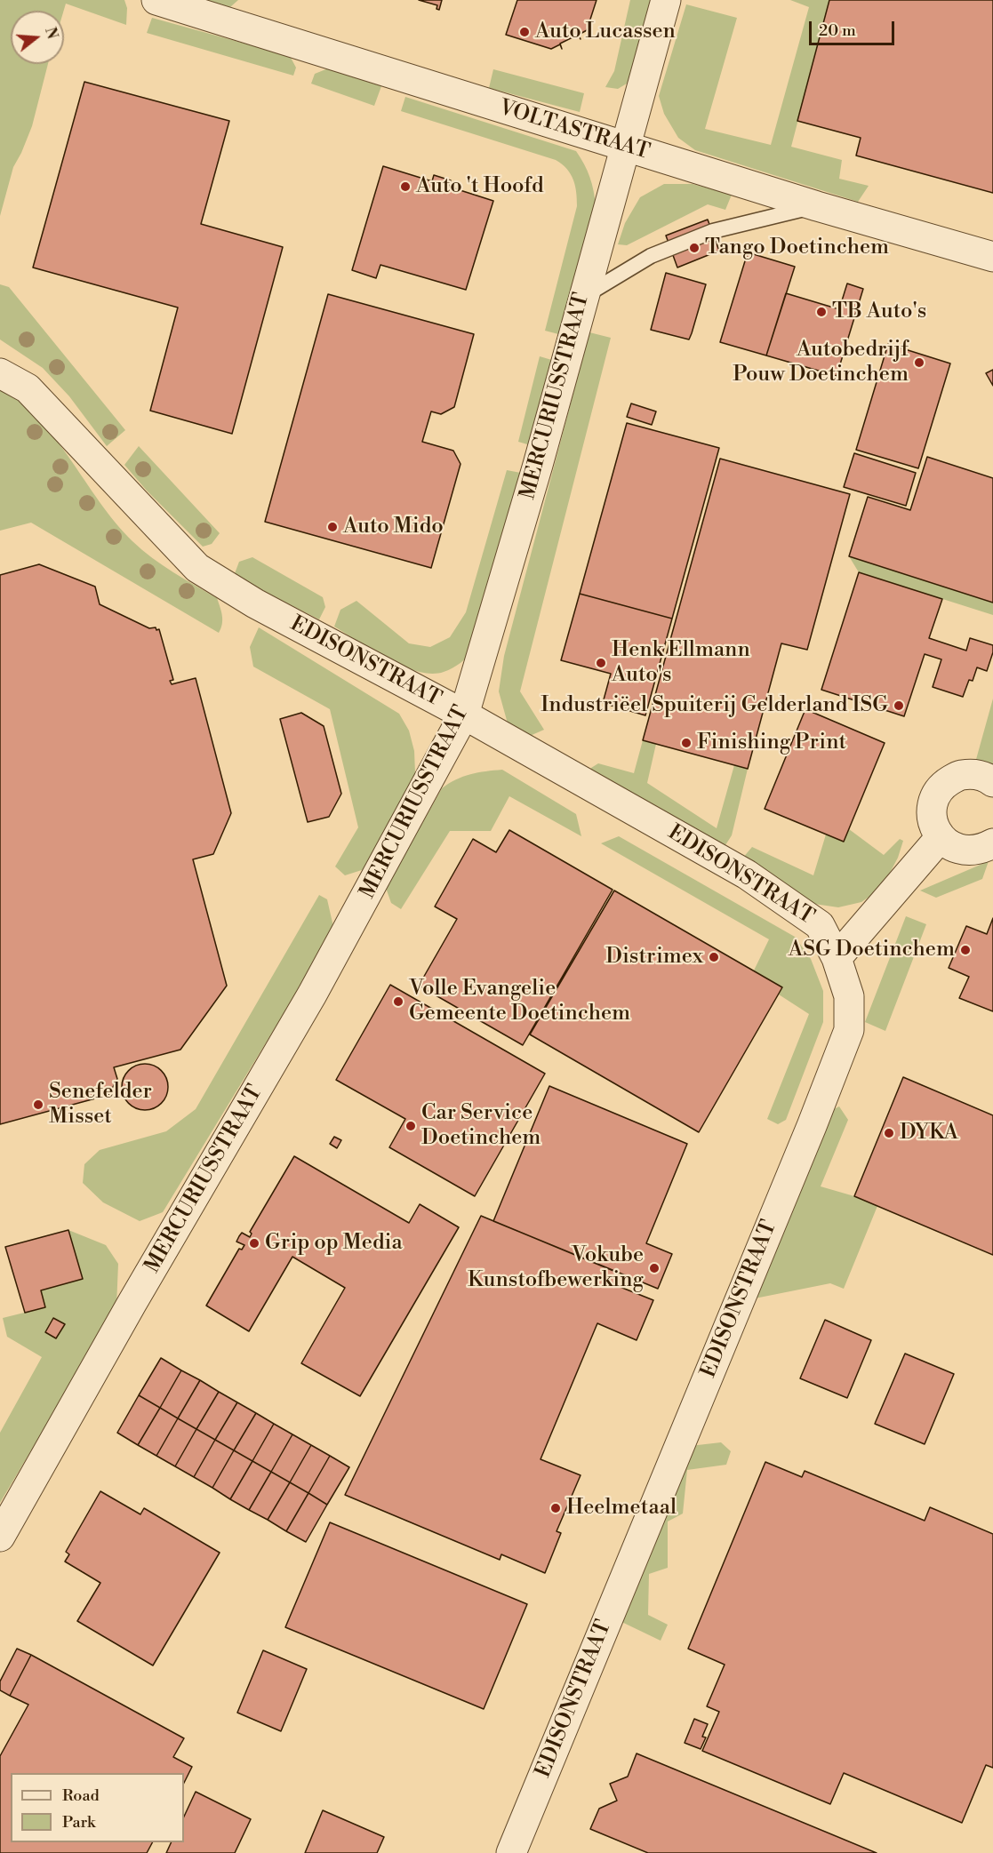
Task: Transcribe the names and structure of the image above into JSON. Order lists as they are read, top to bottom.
{
  "streets": {
    "street": ["VOLTASTRAAT", "MERCURIUSSTRAAT", "EDISONSTRAAT"]
  },
  "crossings": [
    ["VOLTASTRAAT", "MERCURIUSSTRAAT"],
    ["MERCURIUSSTRAAT", "EDISONSTRAAT"]
  ],
  "places": [
    "Auto Lucassen",
    "Auto 't Hoofd",
    "Tango Doetinchem",
    "TB Auto's",
    "Autobedrijf Pouw Doetinchem",
    "Auto Mido",
    "Henk Ellmann Auto's",
    "Industriëel Spuiterij Gelderland ISG",
    "Finishing Print",
    "ASG Doetinchem",
    "Distrimex",
    "Volle Evangelie Gemeente Doetinchem",
    "Senefelder Misset",
    "Car Service Doetinchem",
    "DYKA",
    "Grip op Media",
    "Vokube Kunstofbewerking",
    "Heelmetaal"
  ],
  "legend": ["Road", "Park"],
  "scale_bar": "20 m",
  "north": "right"
}
